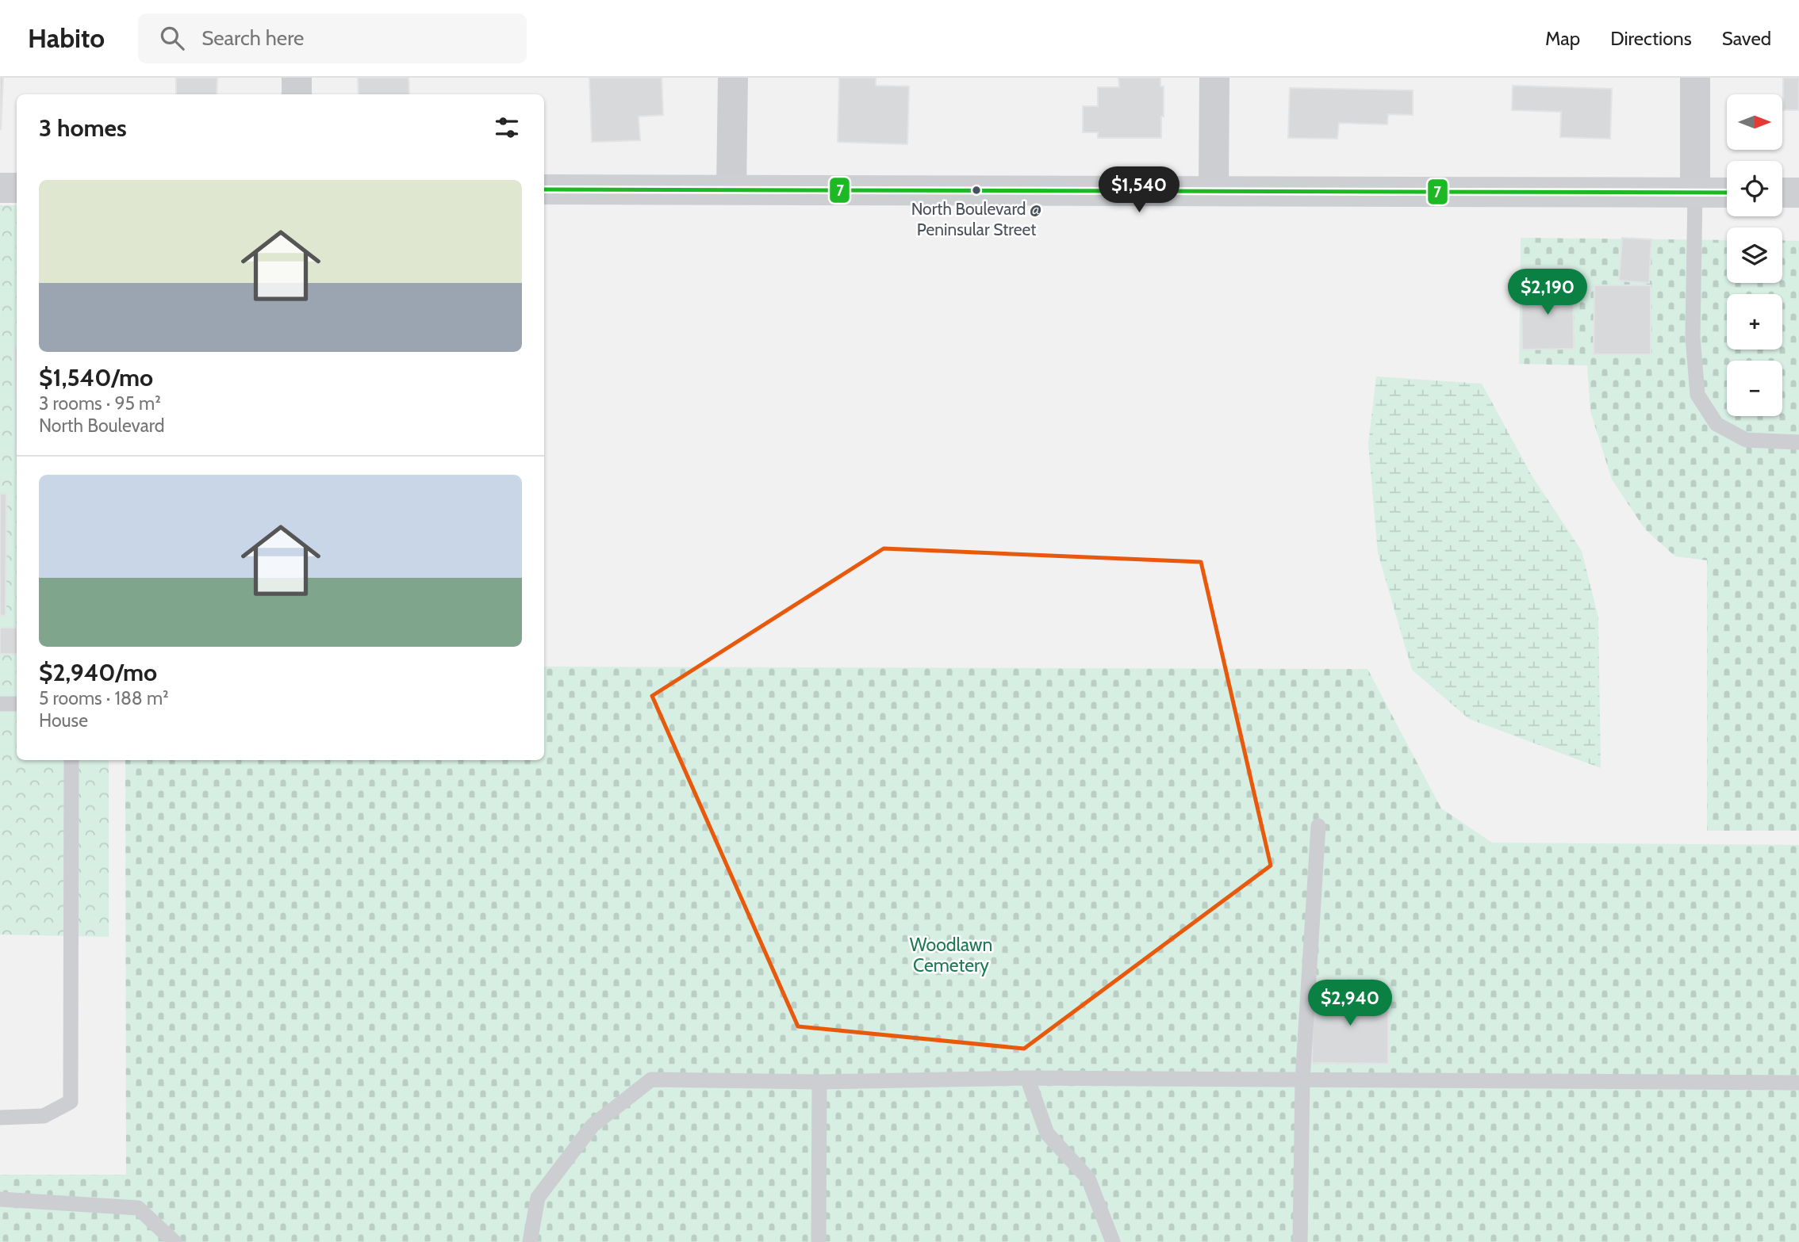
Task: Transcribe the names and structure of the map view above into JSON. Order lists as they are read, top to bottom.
{
  "parks": ["Woodlawn Cemetery"],
  "places": ["North Boulevard @ Peninsular Street"],
  "lines": ["transit line 7"],
  "north": "right",
  "page": {
    "header": "Habito",
    "search": "Search here",
    "nav": ["Map", "Directions", "Saved"],
    "map_buttons": ["+", "−"],
    "heading": "3 homes",
    "list": [
      {
        "name": "$1,540/mo",
        "note": "3 rooms · 95 m² · North Boulevard"
      },
      {
        "name": "$2,940/mo",
        "note": "5 rooms · 188 m² · House"
      }
    ],
    "price": ["$1,540", "$2,190", "$2,940"]
  }
}
